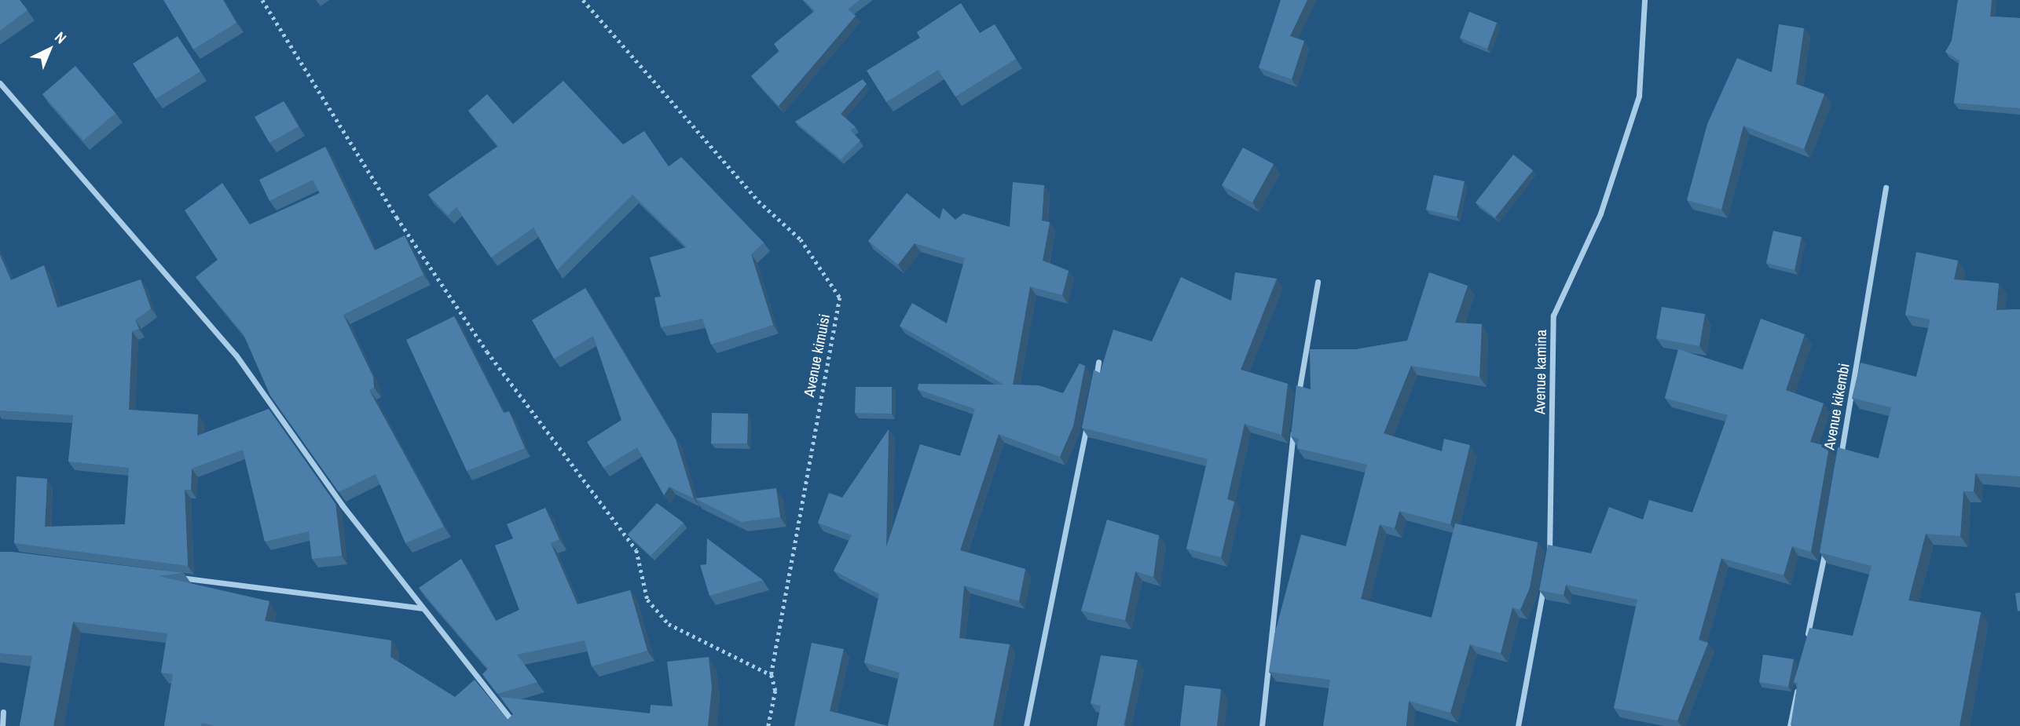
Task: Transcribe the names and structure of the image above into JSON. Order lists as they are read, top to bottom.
{
  "streets": {
    "street": ["Avenue kamina", "Avenue kikembi"],
    "path": ["Avenue kimuisi"]
  },
  "north": "top right"
}
